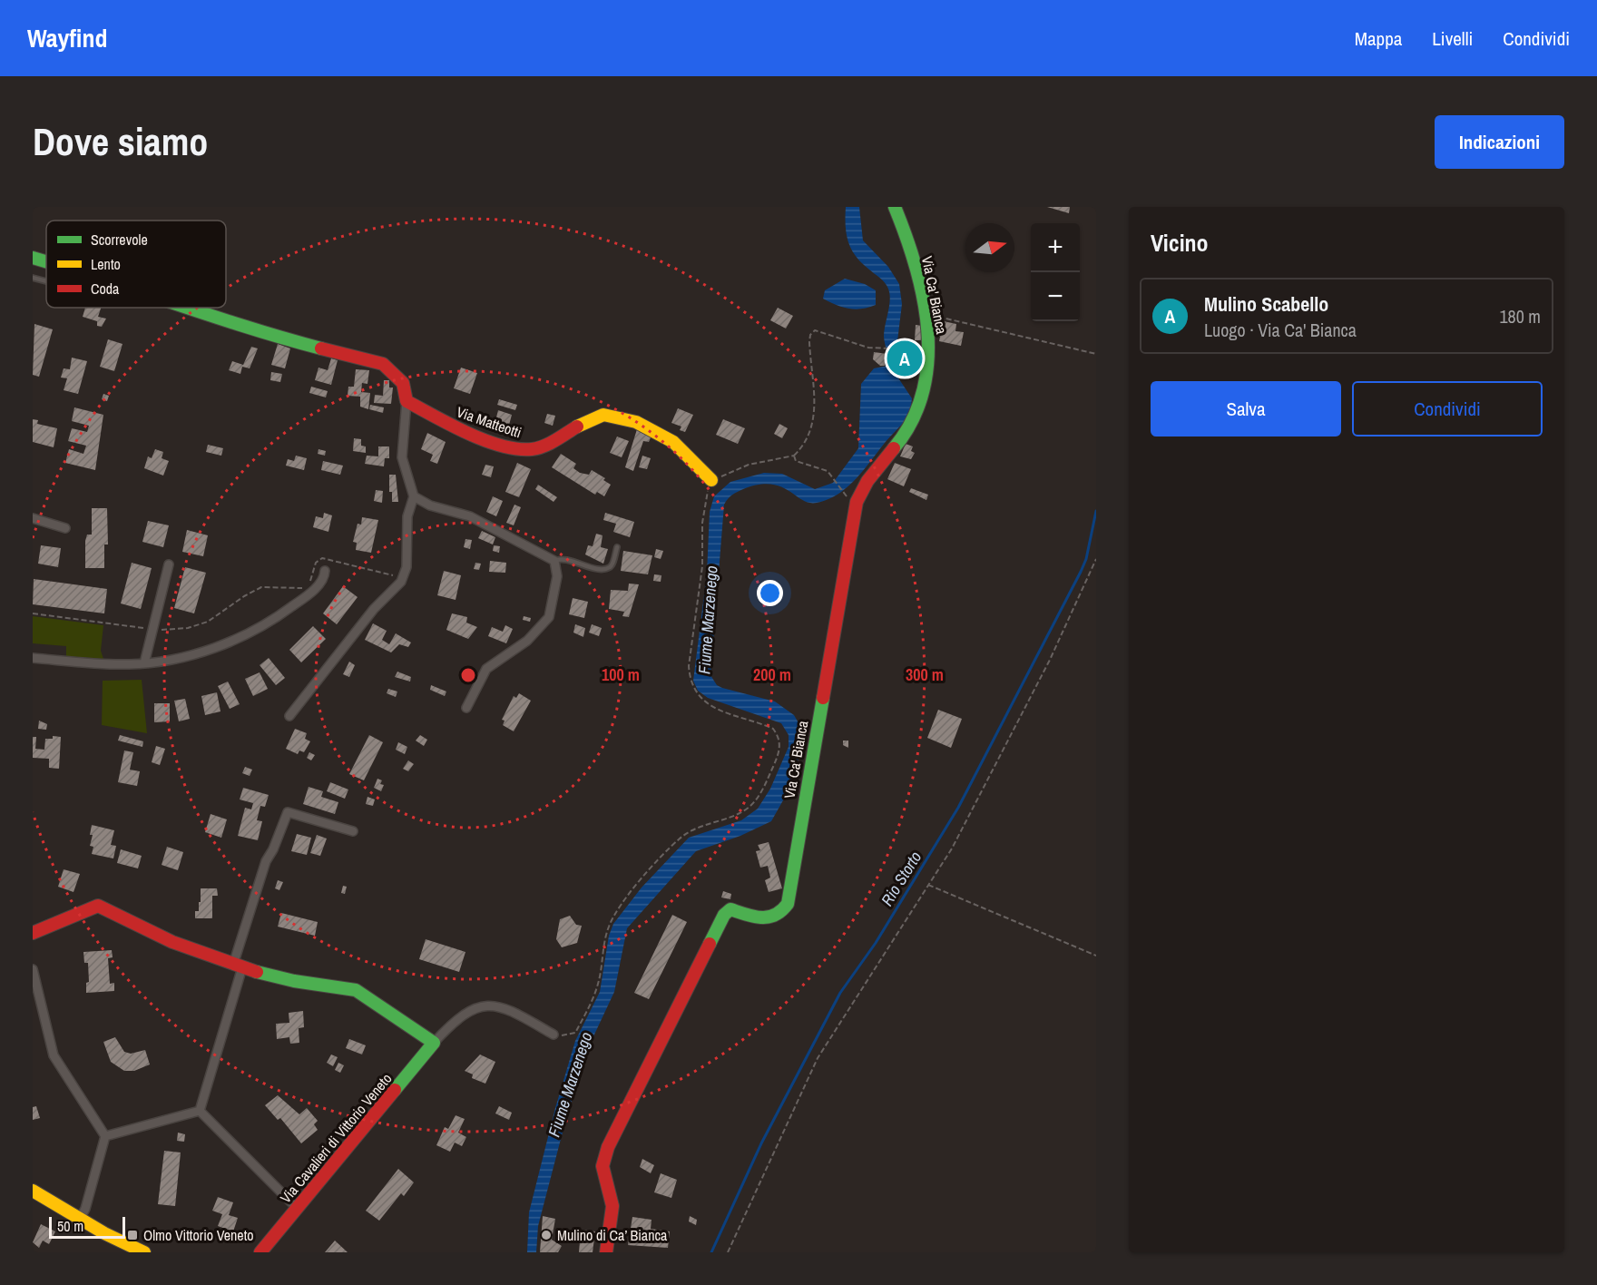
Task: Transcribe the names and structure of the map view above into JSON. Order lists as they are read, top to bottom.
{
  "streets": {
    "street": ["Via Ca' Bianca", "Via Matteotti", "Via Cavalieri di Vittorio Veneto"]
  },
  "water": ["Fiume Marzenego", "Rio Storto"],
  "places": {
    "transit": ["Olmo Vittorio Veneto"],
    "other": ["Mulino di Ca’ Bianca"]
  },
  "legend": ["Scorrevole", "Lento", "Coda"],
  "scale_bar": "50 m",
  "north": "right",
  "page": {
    "header": "Wayfind",
    "nav": ["Mappa", "Livelli", "Condividi"],
    "buttons": [
      "Indicazioni",
      ["Salva", "Condividi"]
    ],
    "title": "Dove siamo",
    "heading": "Vicino",
    "map_buttons": ["+", "−"],
    "list": [
      {
        "mark": "A",
        "name": "Mulino Scabello",
        "note": "Luogo · Via Ca' Bianca",
        "value": "180 m"
      }
    ],
    "pins": "A",
    "scale": "50 m"
  },
  "rings": ["100 m", "200 m", "300 m"]
}
